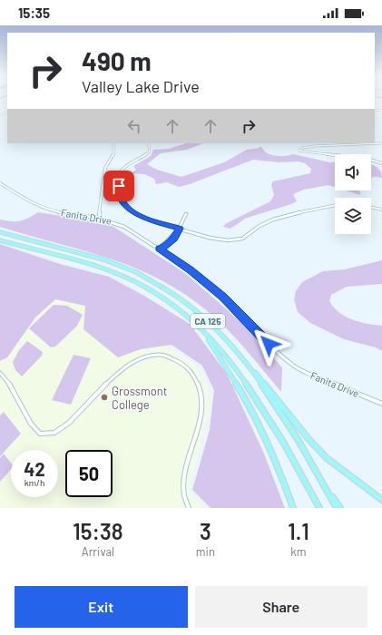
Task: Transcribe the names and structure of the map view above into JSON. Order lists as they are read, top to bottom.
{
  "streets": {
    "highway": ["CA 125"],
    "street": ["Fanita Drive"]
  },
  "places": ["Grossmont College"],
  "page": {
    "status": "15:35",
    "turn": ["490 m", "Valley Lake Drive"],
    "speed": "42 km/h",
    "limit": "50",
    "eta": [
      "15:38",
      "Arrival",
      "3",
      "min",
      "1.1",
      "km"
    ],
    "buttons": ["Exit", "Share"]
  }
}
